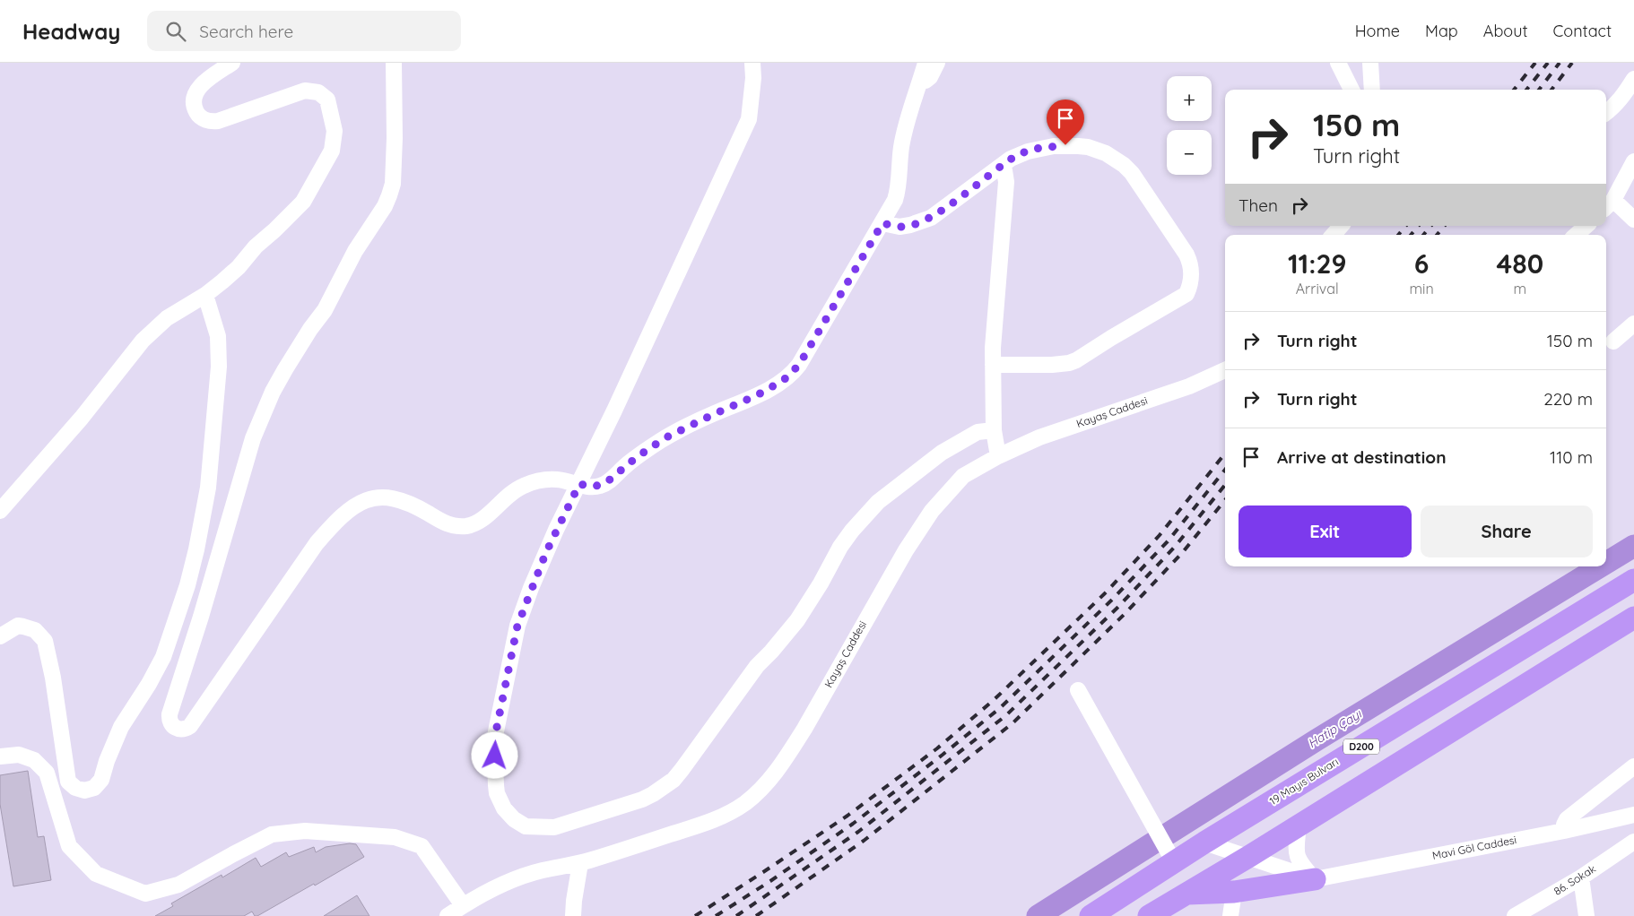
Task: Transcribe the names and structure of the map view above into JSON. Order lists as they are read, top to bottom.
{
  "streets": {
    "highway": ["D200", "19 Mayıs Bulvarı"],
    "street": ["Kayaş Caddesi", "Mavi Göl Caddesi", "86. Sokak"]
  },
  "water": ["Hatip Çayı"],
  "page": {
    "header": "Headway",
    "search": "Search here",
    "nav": [
      "Home",
      "Map",
      "About",
      "Contact"
    ],
    "map_buttons": ["+", "−"],
    "turn": ["150 m", "Turn right"],
    "then": "Then",
    "eta": [
      "11:29",
      "Arrival",
      "6",
      "min",
      "480",
      "m"
    ],
    "list": [
      {
        "name": "Turn right",
        "value": "150 m"
      },
      {
        "name": "Turn right",
        "value": "220 m"
      },
      {
        "name": "Arrive at destination",
        "value": "110 m"
      }
    ],
    "buttons": ["Exit", "Share"]
  }
}
